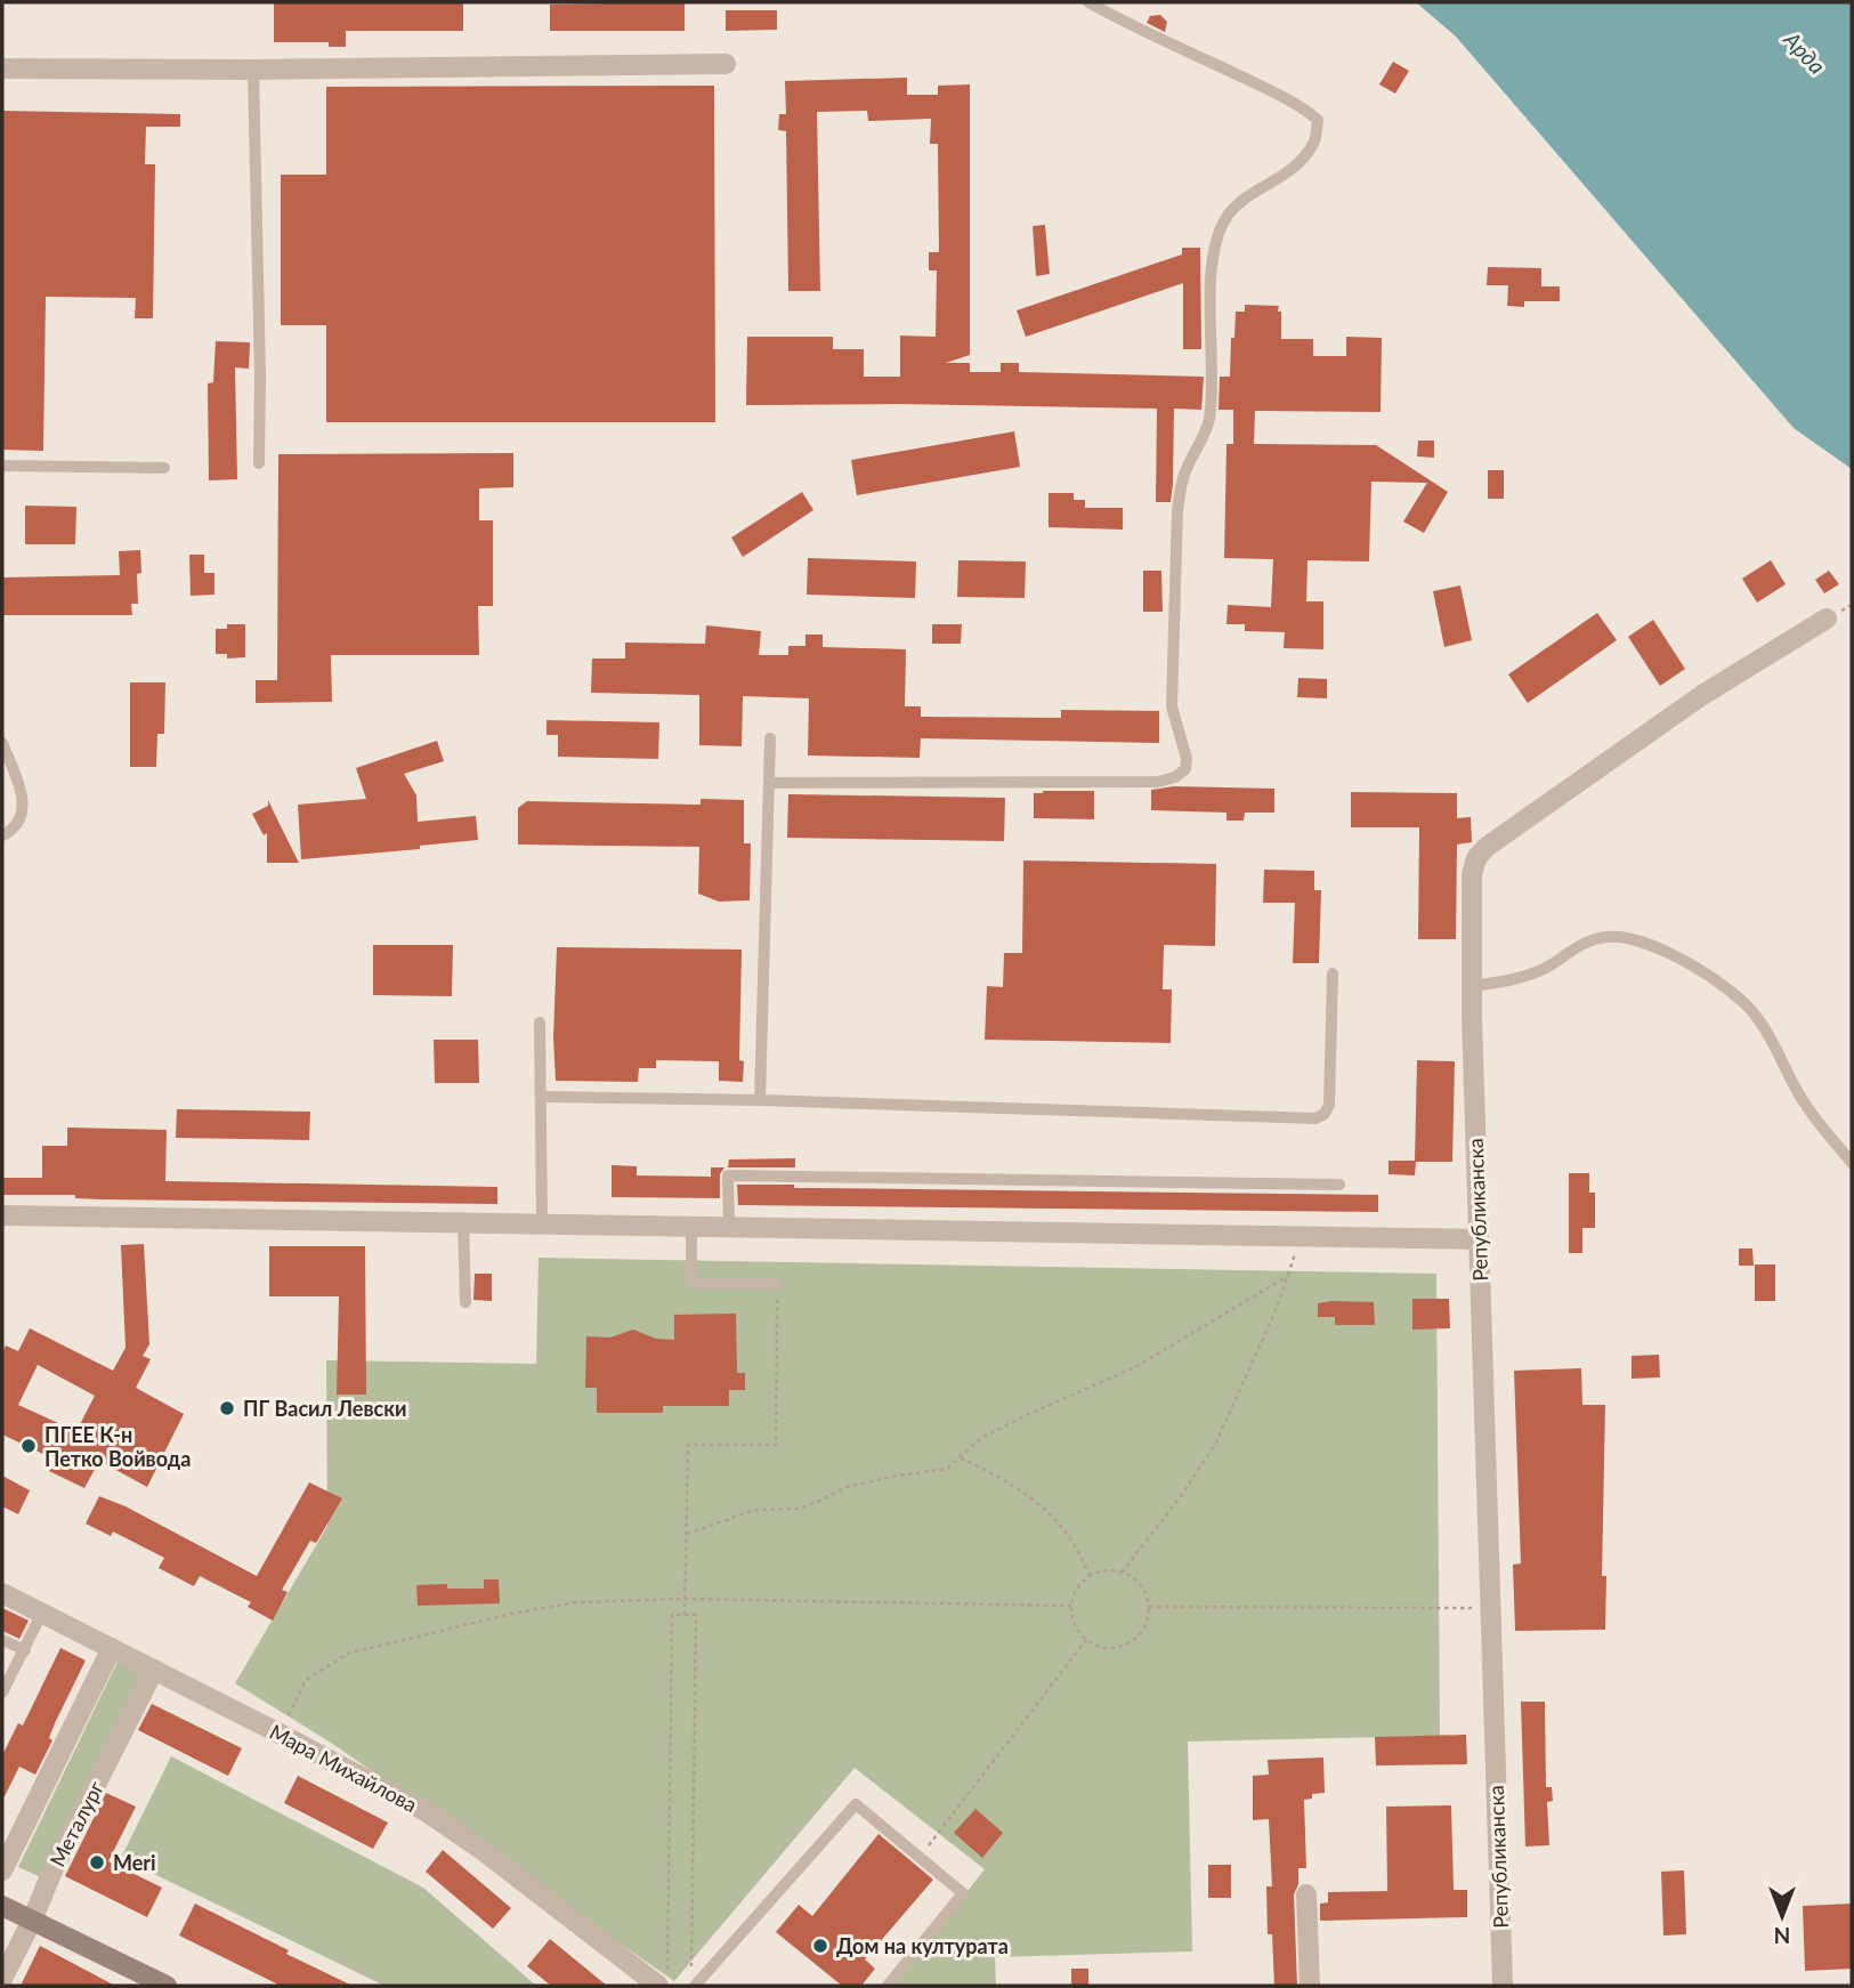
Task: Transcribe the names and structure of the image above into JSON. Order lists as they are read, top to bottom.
{
  "streets": {
    "street": ["Републиканска", "Мара Михайлова", "Металург"]
  },
  "crossings": [
    ["Мара Михайлова", "Металург"]
  ],
  "water": ["Арда"],
  "places": [
    "ПГ Васил Левски",
    "ПГЕЕ К-н Петко Войвода",
    "Meri",
    "Дом на културата"
  ],
  "north": "bottom"
}
